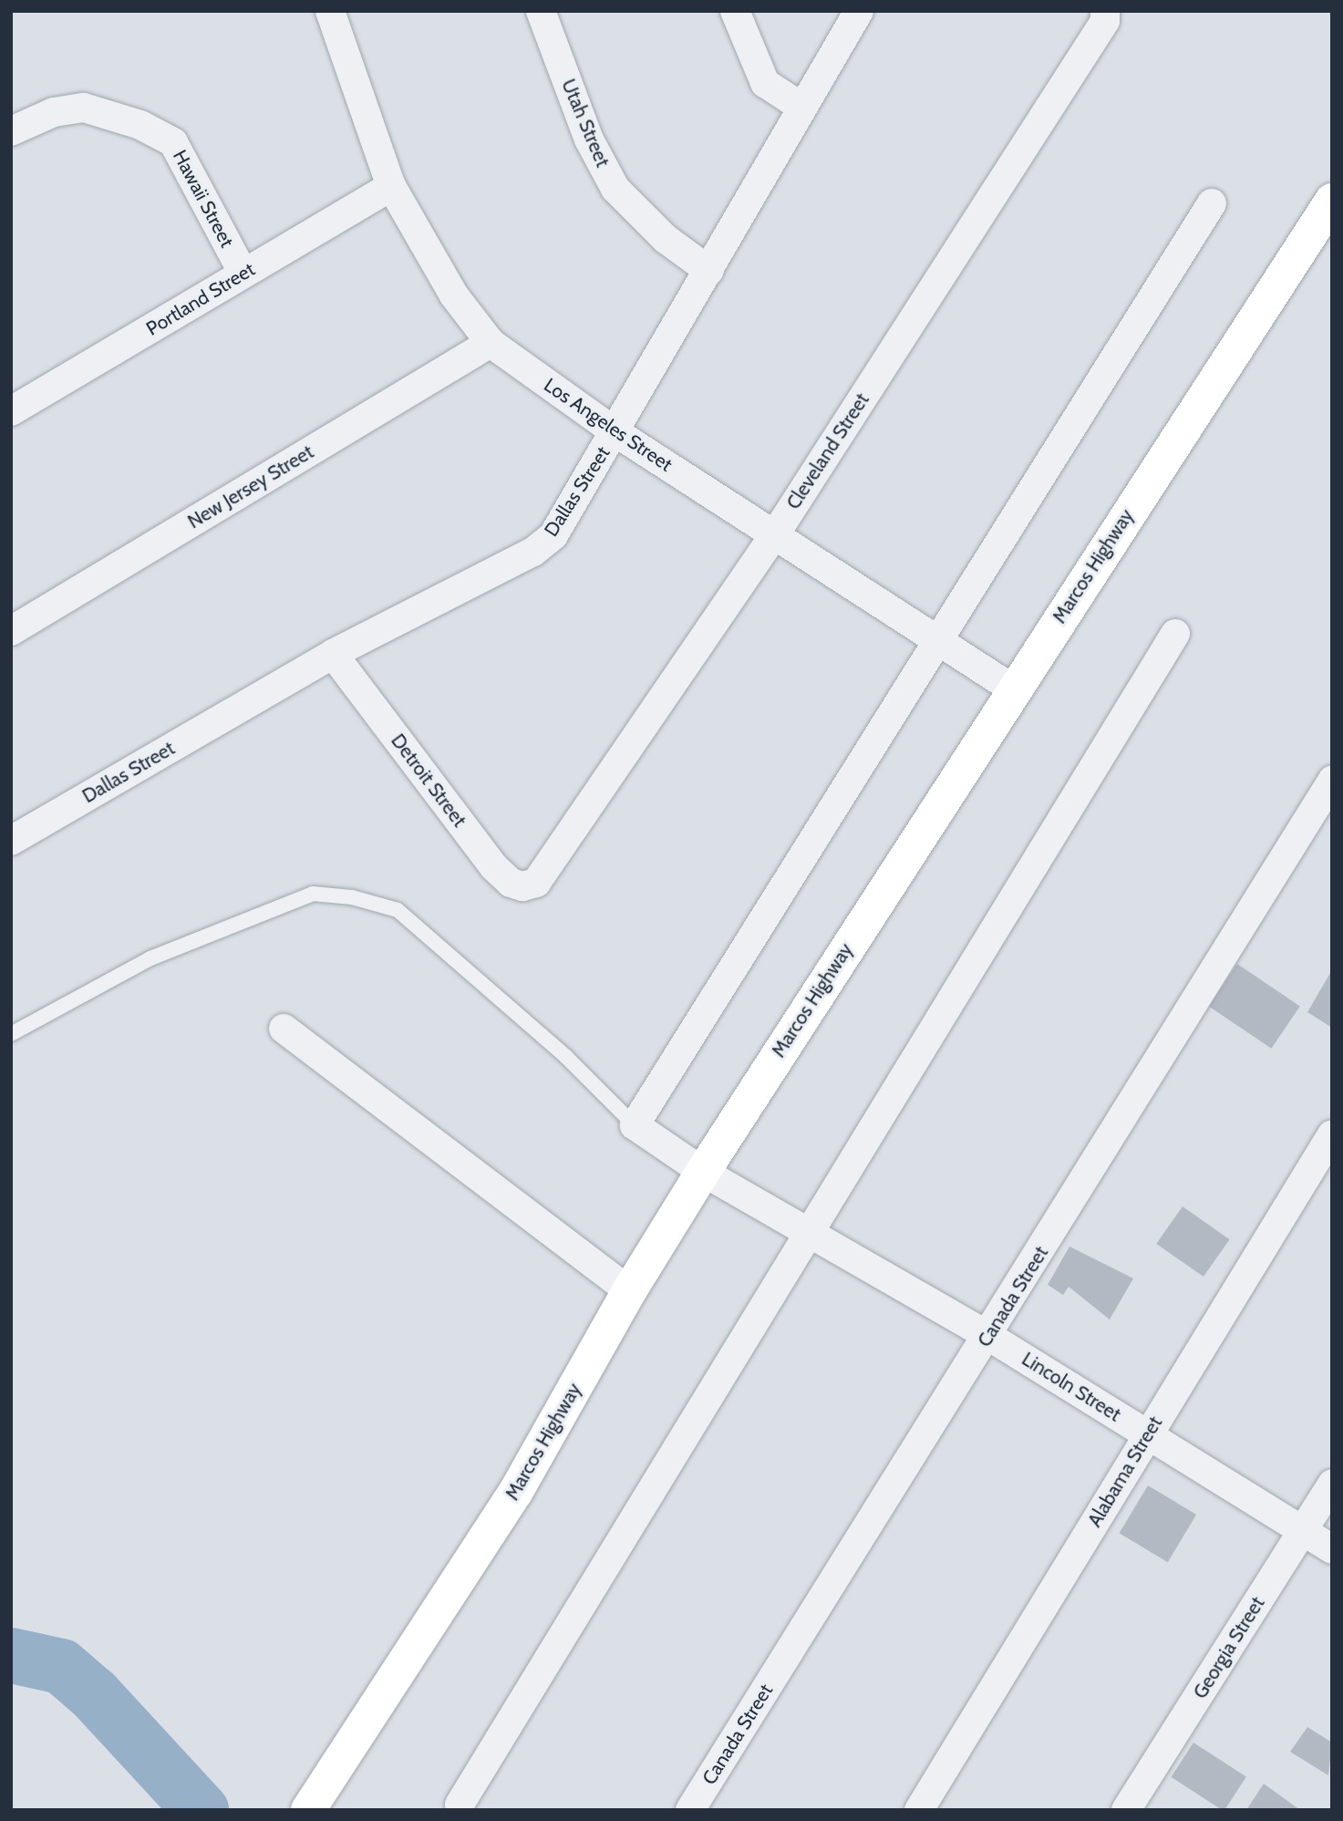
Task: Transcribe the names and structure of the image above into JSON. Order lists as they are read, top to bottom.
{
  "streets": {
    "main road": ["Marcos Highway"],
    "street": [
      "Utah Street",
      "Hawaii Street",
      "Portland Street",
      "Los Angeles Street",
      "Cleveland Street",
      "New Jersey Street",
      "Dallas Street",
      "Detroit Street",
      "Canada Street",
      "Lincoln Street",
      "Alabama Street",
      "Georgia Street"
    ]
  },
  "crossings": [
    ["Utah Street", "Dallas Street"],
    ["Hawaii Street", "Portland Street"],
    ["Portland Street", "Los Angeles Street"],
    ["Los Angeles Street", "Cleveland Street"],
    ["Los Angeles Street", "New Jersey Street"],
    ["Los Angeles Street", "Dallas Street"],
    ["Los Angeles Street", "Marcos Highway"],
    ["Cleveland Street", "Detroit Street"],
    ["Dallas Street", "Detroit Street"],
    ["Marcos Highway", "Lincoln Street"],
    ["Canada Street", "Lincoln Street"],
    ["Lincoln Street", "Alabama Street"],
    ["Lincoln Street", "Georgia Street"]
  ]
}
